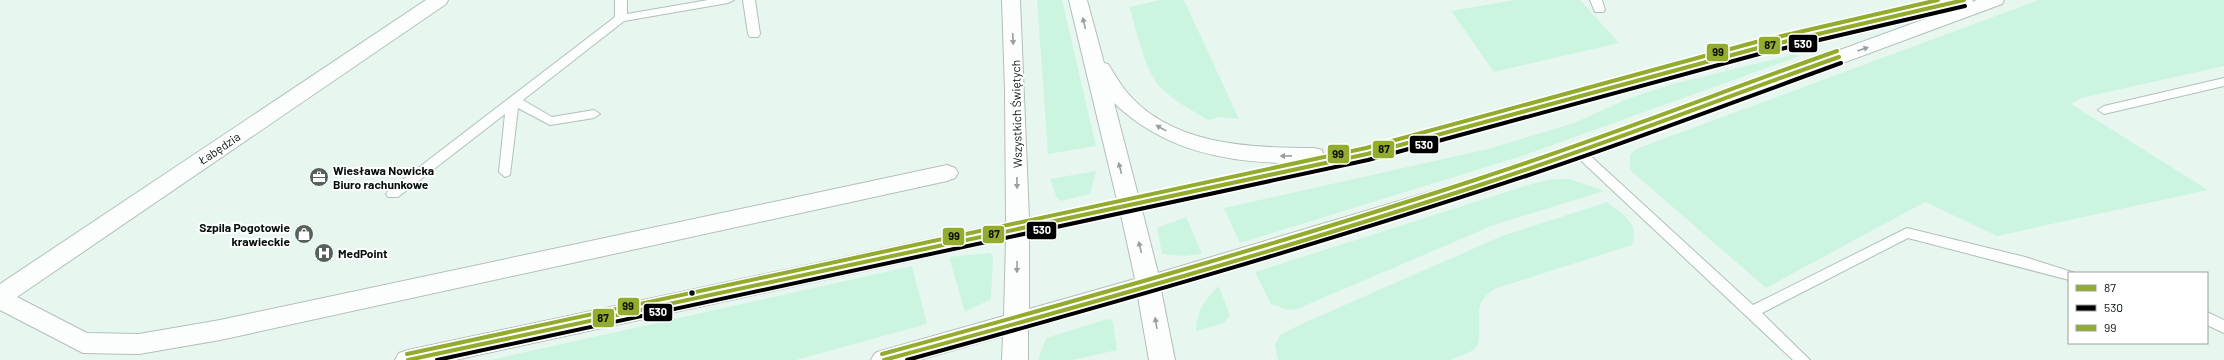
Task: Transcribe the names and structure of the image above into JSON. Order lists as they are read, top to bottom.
{
  "streets": {
    "street": ["Wszystkich Świętych", "Łabędzia"]
  },
  "places": {
    "office": ["Wiesława Nowicka Biuro rachunkowe"],
    "shop": ["Szpila Pogotowie krawieckie"],
    "hospital": ["MedPoint"]
  },
  "lines": ["transit line 87", "transit line 99", "transit line 530"],
  "legend": ["87", "530", "99"]
}
